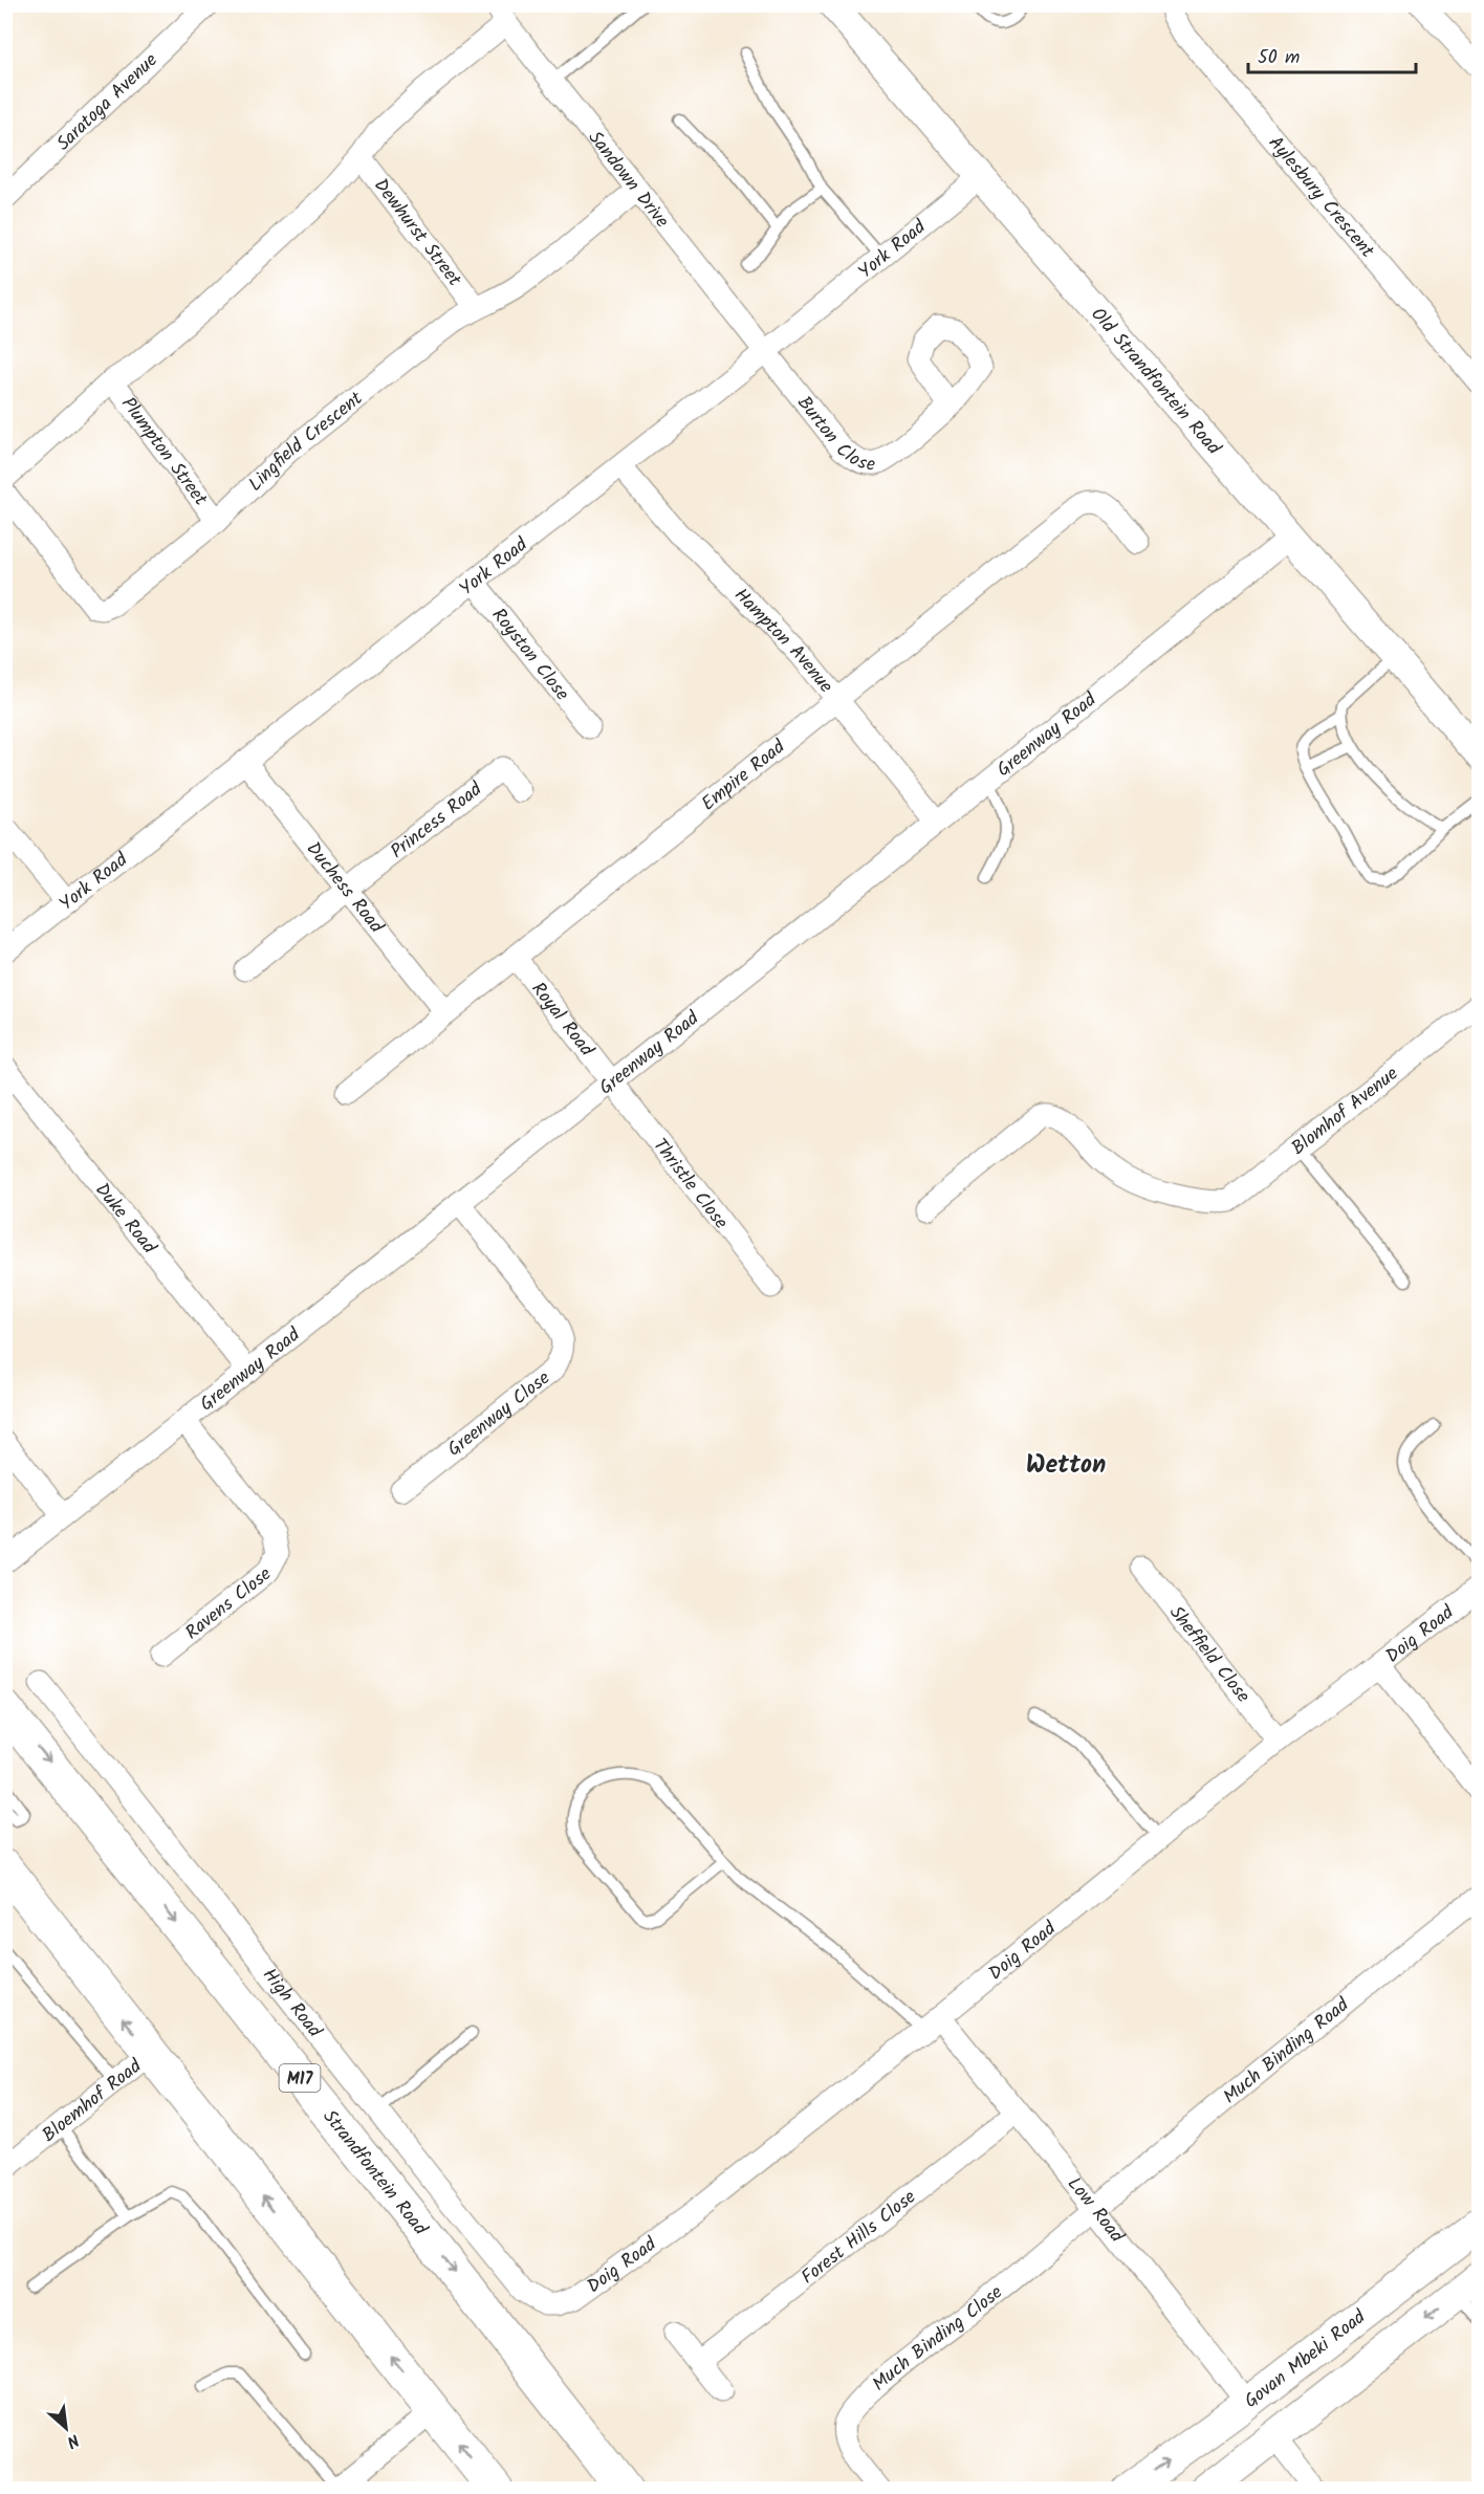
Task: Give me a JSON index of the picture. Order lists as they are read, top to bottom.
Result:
{
  "streets": {
    "main road": ["M17", "Strandfontein Road", "Govan Mbeki Road"],
    "street": [
      "Saratoga Avenue",
      "Sandown Drive",
      "Aylesbury Crescent",
      "Dewhurst Street",
      "York Road",
      "Old Strandfontein Road",
      "Burton Close",
      "Lingfield Crescent",
      "Plumpton Street",
      "Hampton Avenue",
      "Royston Close",
      "Greenway Road",
      "Empire Road",
      "Princess Road",
      "Duchess Road",
      "Royal Road",
      "Blomhof Avenue",
      "Thristle Close",
      "Duke Road",
      "Greenway Close",
      "Ravens Close",
      "Doig Road",
      "Sheffield Close",
      "High Road",
      "Much Binding Road",
      "Bloemhof Road",
      "Low Road",
      "Forest Hills Close",
      "Much Binding Close"
    ]
  },
  "crossings": [
    ["Sandown Drive", "York Road"],
    ["Sandown Drive", "Burton Close"],
    ["Sandown Drive", "Lingfield Crescent"],
    ["Dewhurst Street", "Lingfield Crescent"],
    ["York Road", "Old Strandfontein Road"],
    ["York Road", "Burton Close"],
    ["York Road", "Hampton Avenue"],
    ["York Road", "Royston Close"],
    ["York Road", "Duchess Road"],
    ["Old Strandfontein Road", "Greenway Road"],
    ["Lingfield Crescent", "Plumpton Street"],
    ["Hampton Avenue", "Greenway Road"],
    ["Hampton Avenue", "Empire Road"],
    ["Greenway Road", "Royal Road"],
    ["Greenway Road", "Thristle Close"],
    ["Greenway Road", "Duke Road"],
    ["Greenway Road", "Greenway Close"],
    ["Greenway Road", "Ravens Close"],
    ["Empire Road", "Duchess Road"],
    ["Empire Road", "Royal Road"],
    ["Princess Road", "Duchess Road"],
    ["Royal Road", "Thristle Close"],
    ["Doig Road", "Sheffield Close"],
    ["Doig Road", "High Road"],
    ["Doig Road", "Low Road"],
    ["Much Binding Road", "Low Road"],
    ["Much Binding Road", "Much Binding Close"],
    ["Low Road", "Forest Hills Close"],
    ["Low Road", "Much Binding Close"],
    ["Low Road", "Govan Mbeki Road"]
  ],
  "districts": ["Wetton"],
  "scale_bar": "50 m",
  "north": "bottom right"
}
